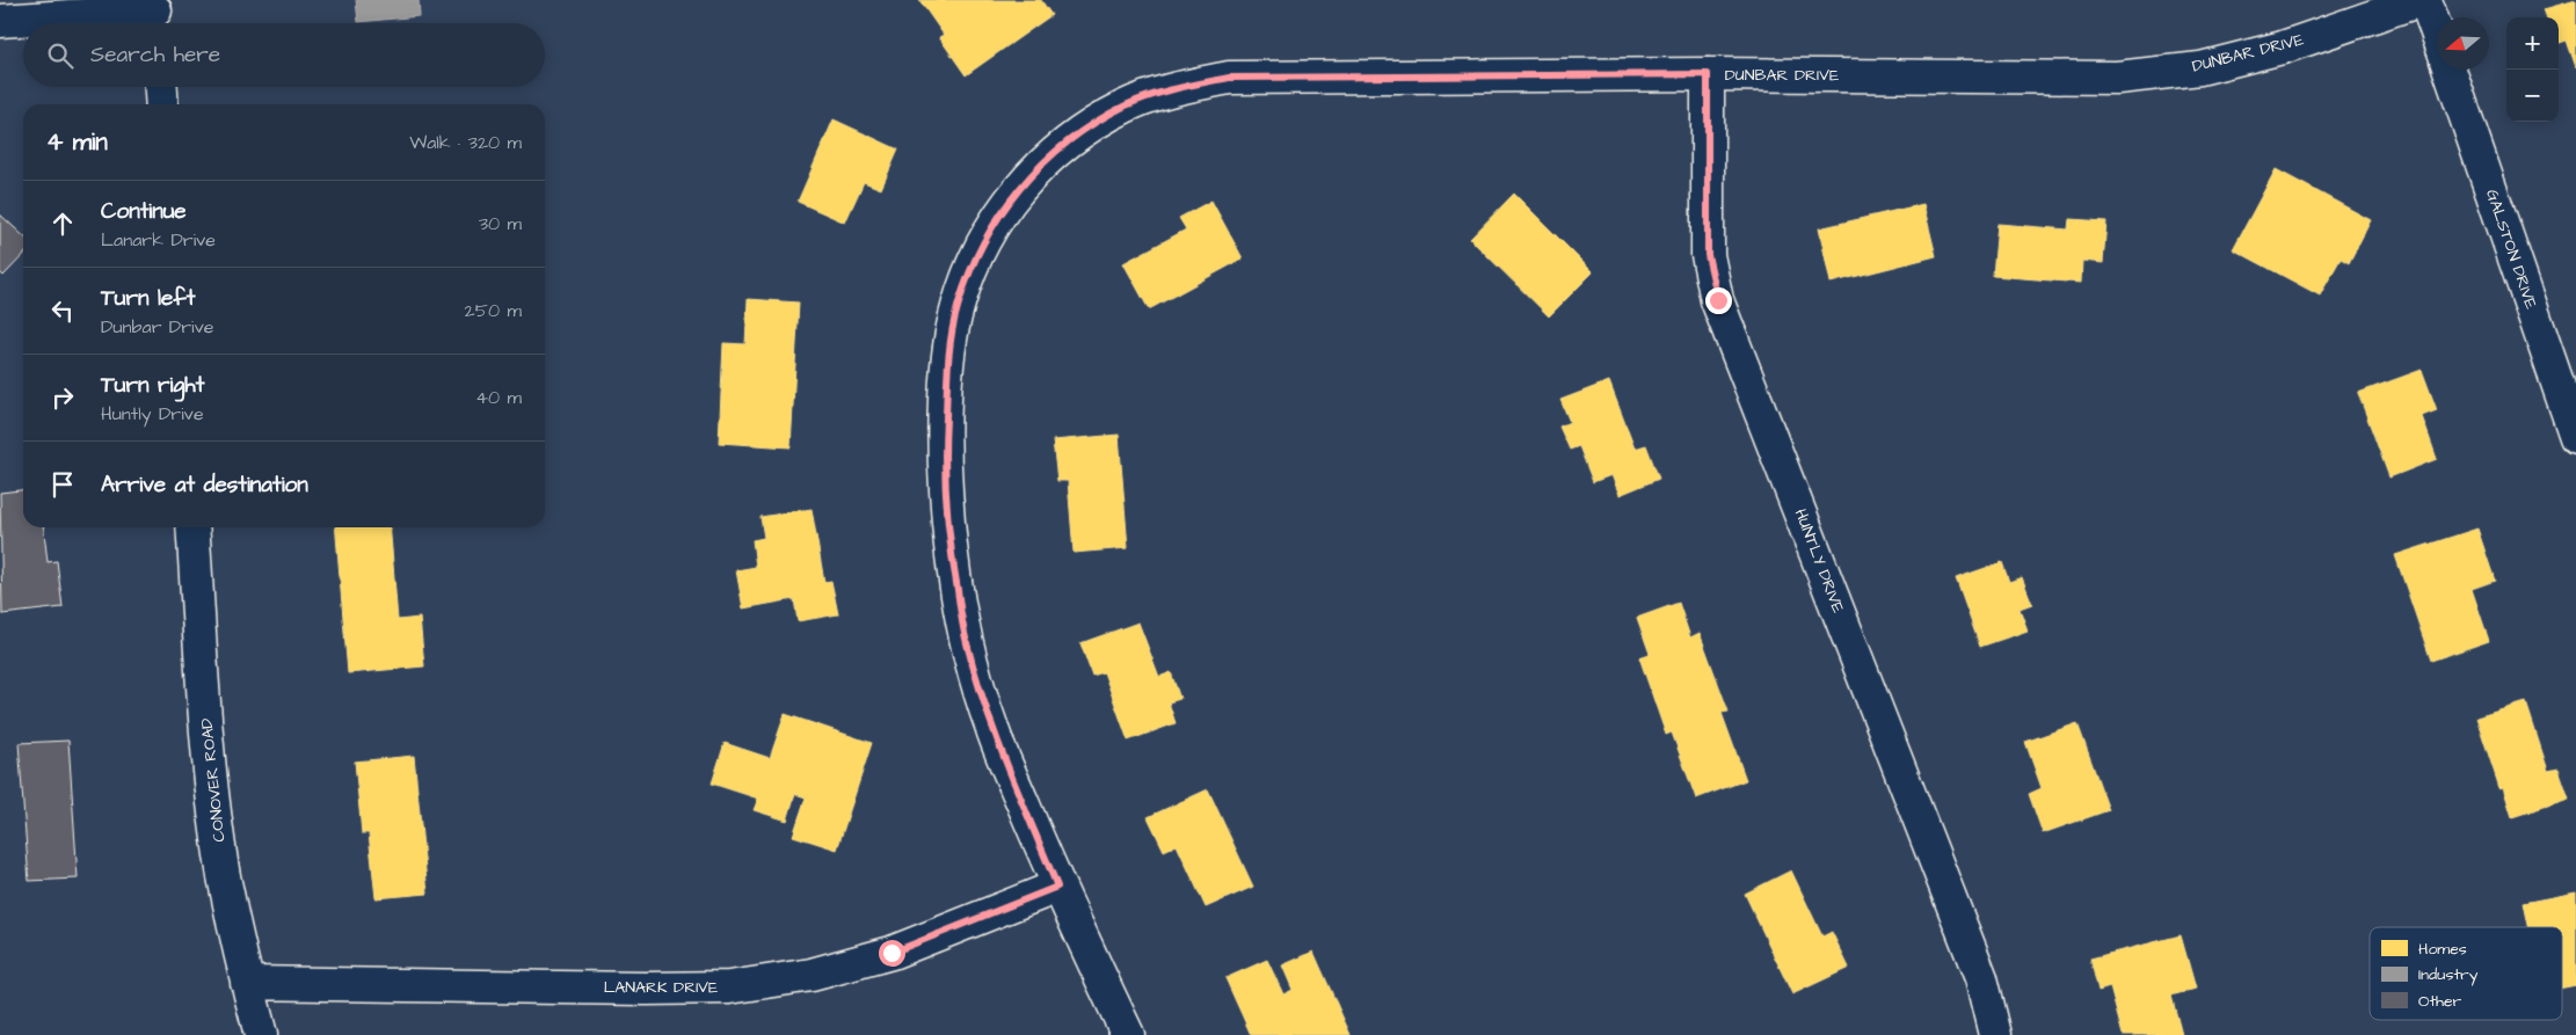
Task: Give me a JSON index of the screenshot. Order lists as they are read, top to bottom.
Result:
{
  "streets": {
    "street": [
      "DUNBAR DRIVE",
      "GALSTON DRIVE",
      "HUNTLY DRIVE",
      "CONOVER ROAD",
      "LANARK DRIVE"
    ]
  },
  "crossings": [
    ["DUNBAR DRIVE", "HUNTLY DRIVE"],
    ["DUNBAR DRIVE", "LANARK DRIVE"],
    ["CONOVER ROAD", "LANARK DRIVE"]
  ],
  "legend": ["Homes", "Industry", "Other"],
  "north": "left",
  "page": {
    "map_buttons": ["+", "−"],
    "search": "Search here",
    "heading": ["4 min", "Walk · 320 m"],
    "list": [
      ["Continue", "Lanark Drive", "30 m"],
      ["Turn left", "Dunbar Drive", "250 m"],
      ["Turn right", "Huntly Drive", "40 m"],
      "Arrive at destination"
    ]
  }
}
